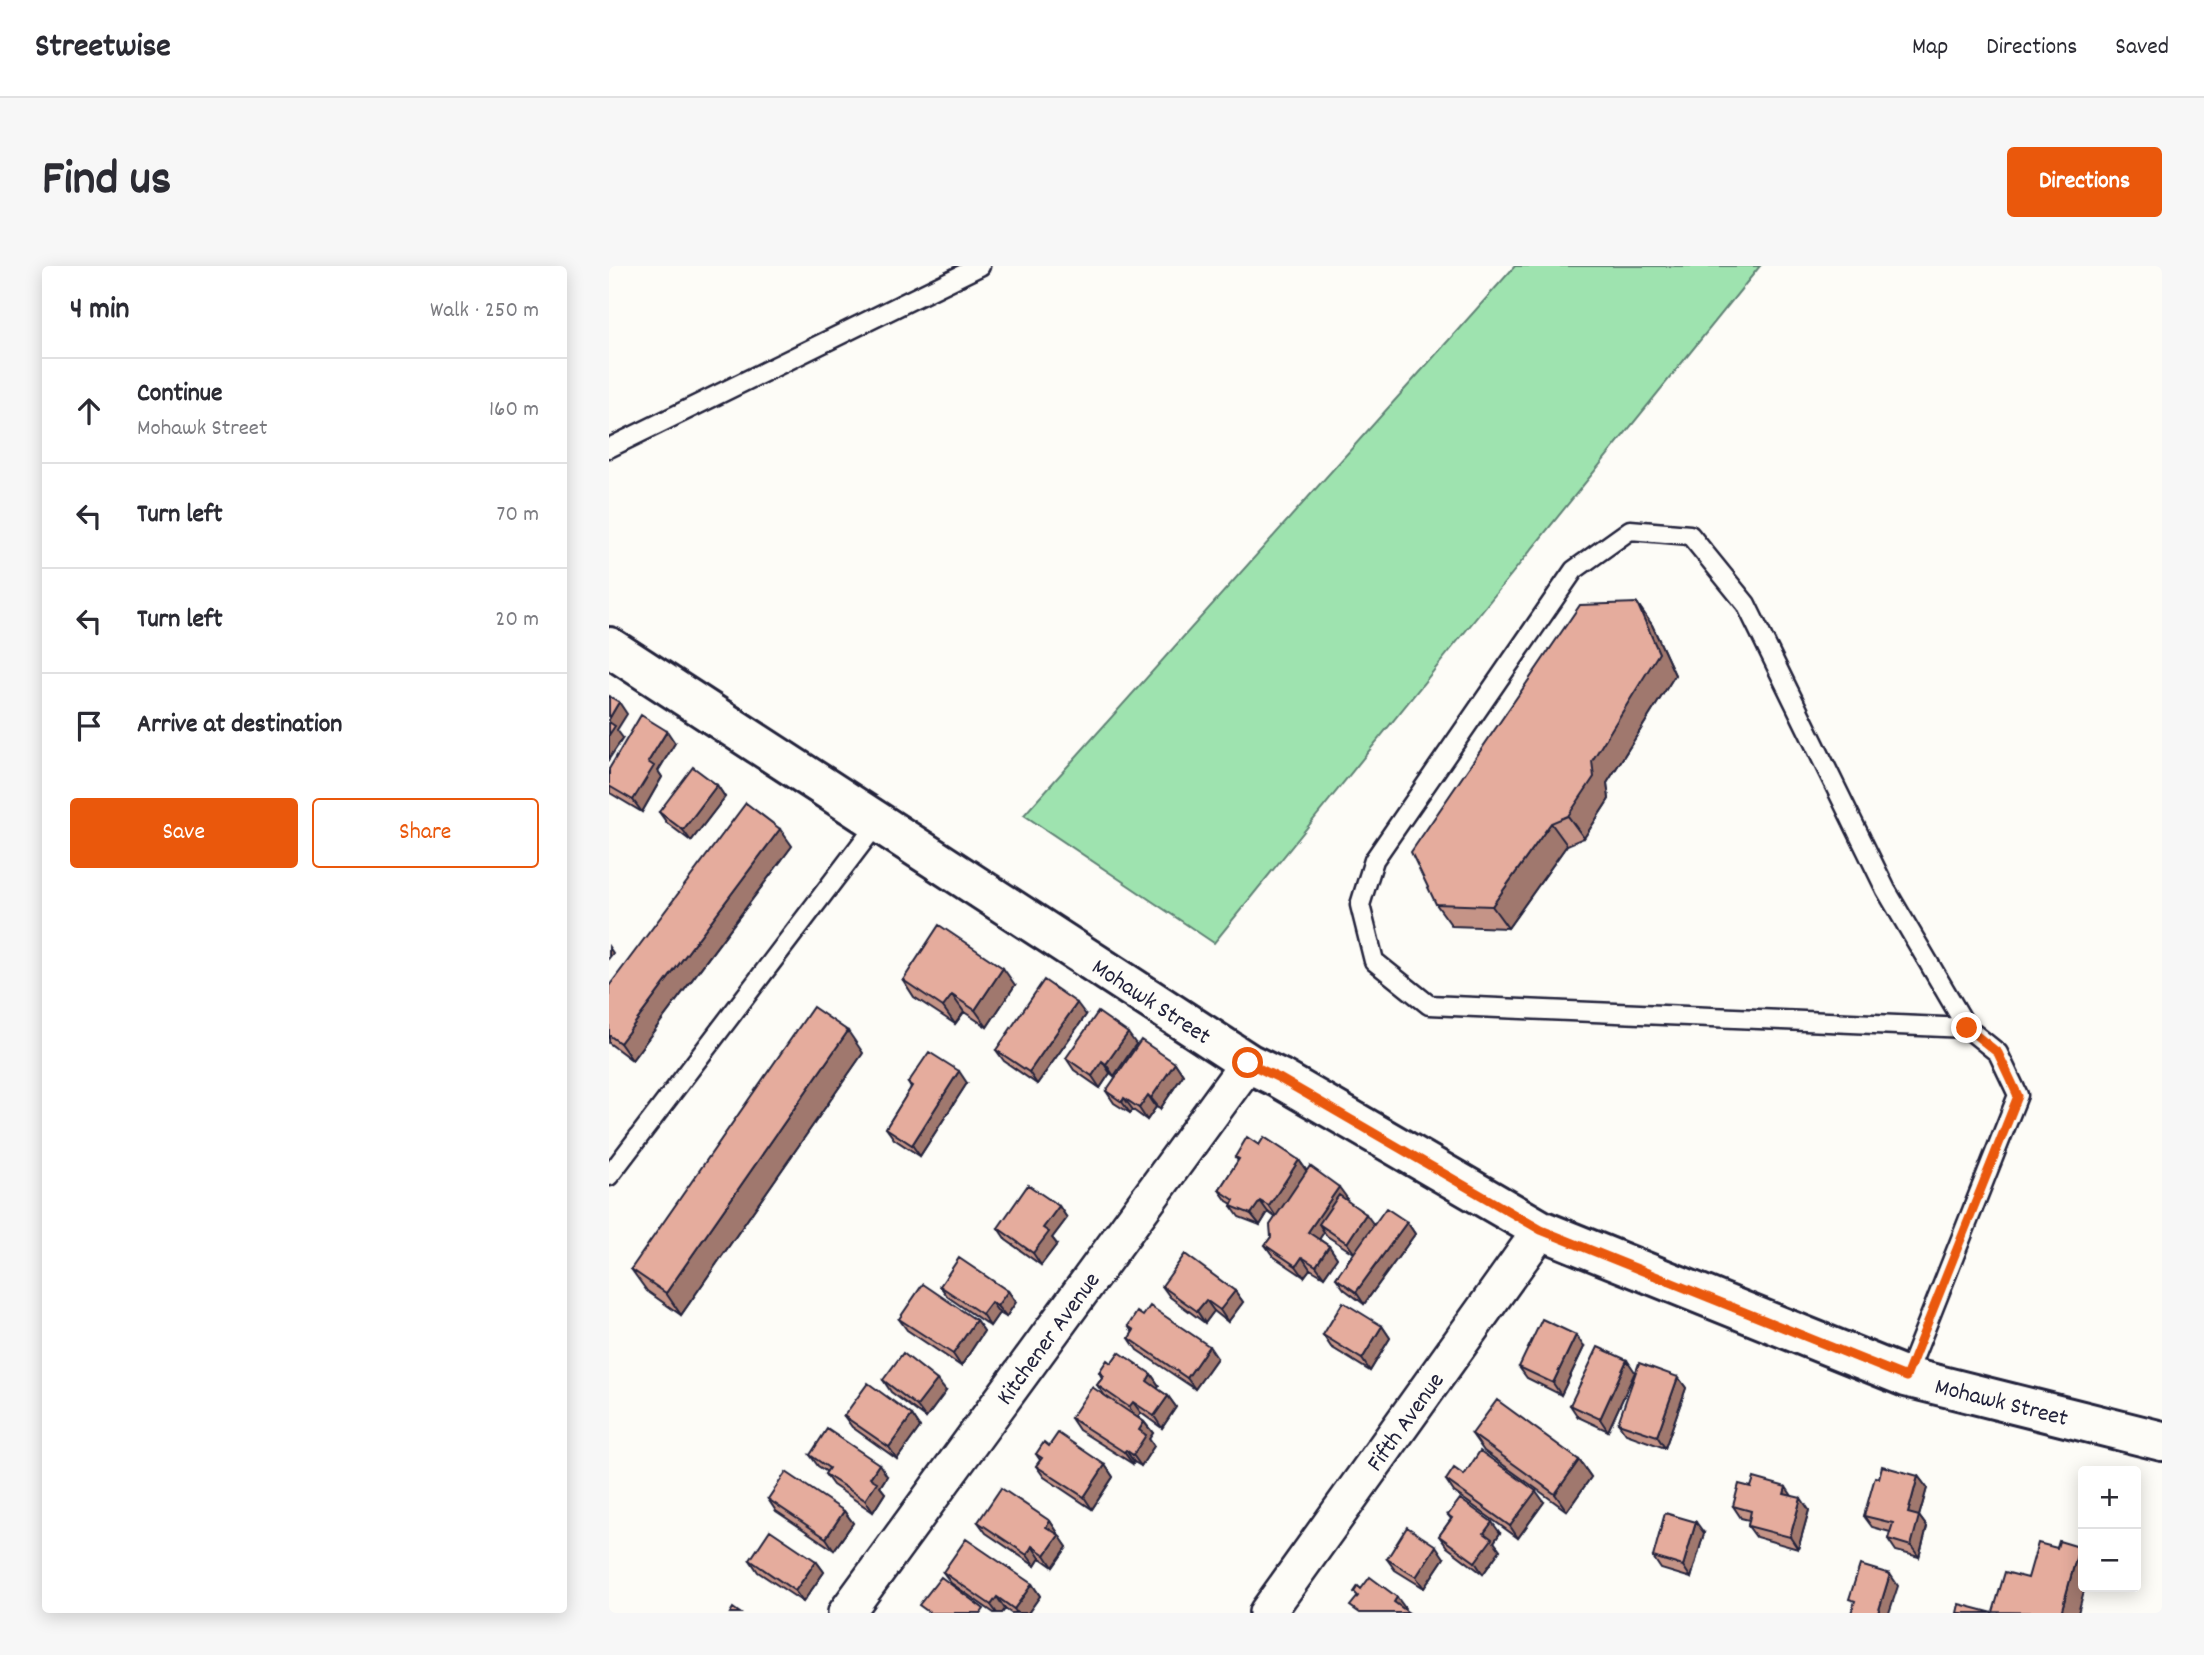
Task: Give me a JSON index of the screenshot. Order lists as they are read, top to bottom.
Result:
{
  "streets": {
    "street": ["Mohawk Street", "Kitchener Avenue", "Fifth Avenue"]
  },
  "crossings": [
    ["Mohawk Street", "Kitchener Avenue"],
    ["Mohawk Street", "Fifth Avenue"]
  ],
  "page": {
    "header": "Streetwise",
    "nav": ["Map", "Directions", "Saved"],
    "title": "Find us",
    "buttons": [
      "Directions",
      ["Save", "Share"]
    ],
    "heading": ["4 min", "Walk · 250 m"],
    "list": [
      ["Continue", "Mohawk Street", "160 m"],
      ["Turn left", "70 m"],
      ["Turn left", "20 m"],
      "Arrive at destination"
    ],
    "map_buttons": ["+", "−"]
  }
}
